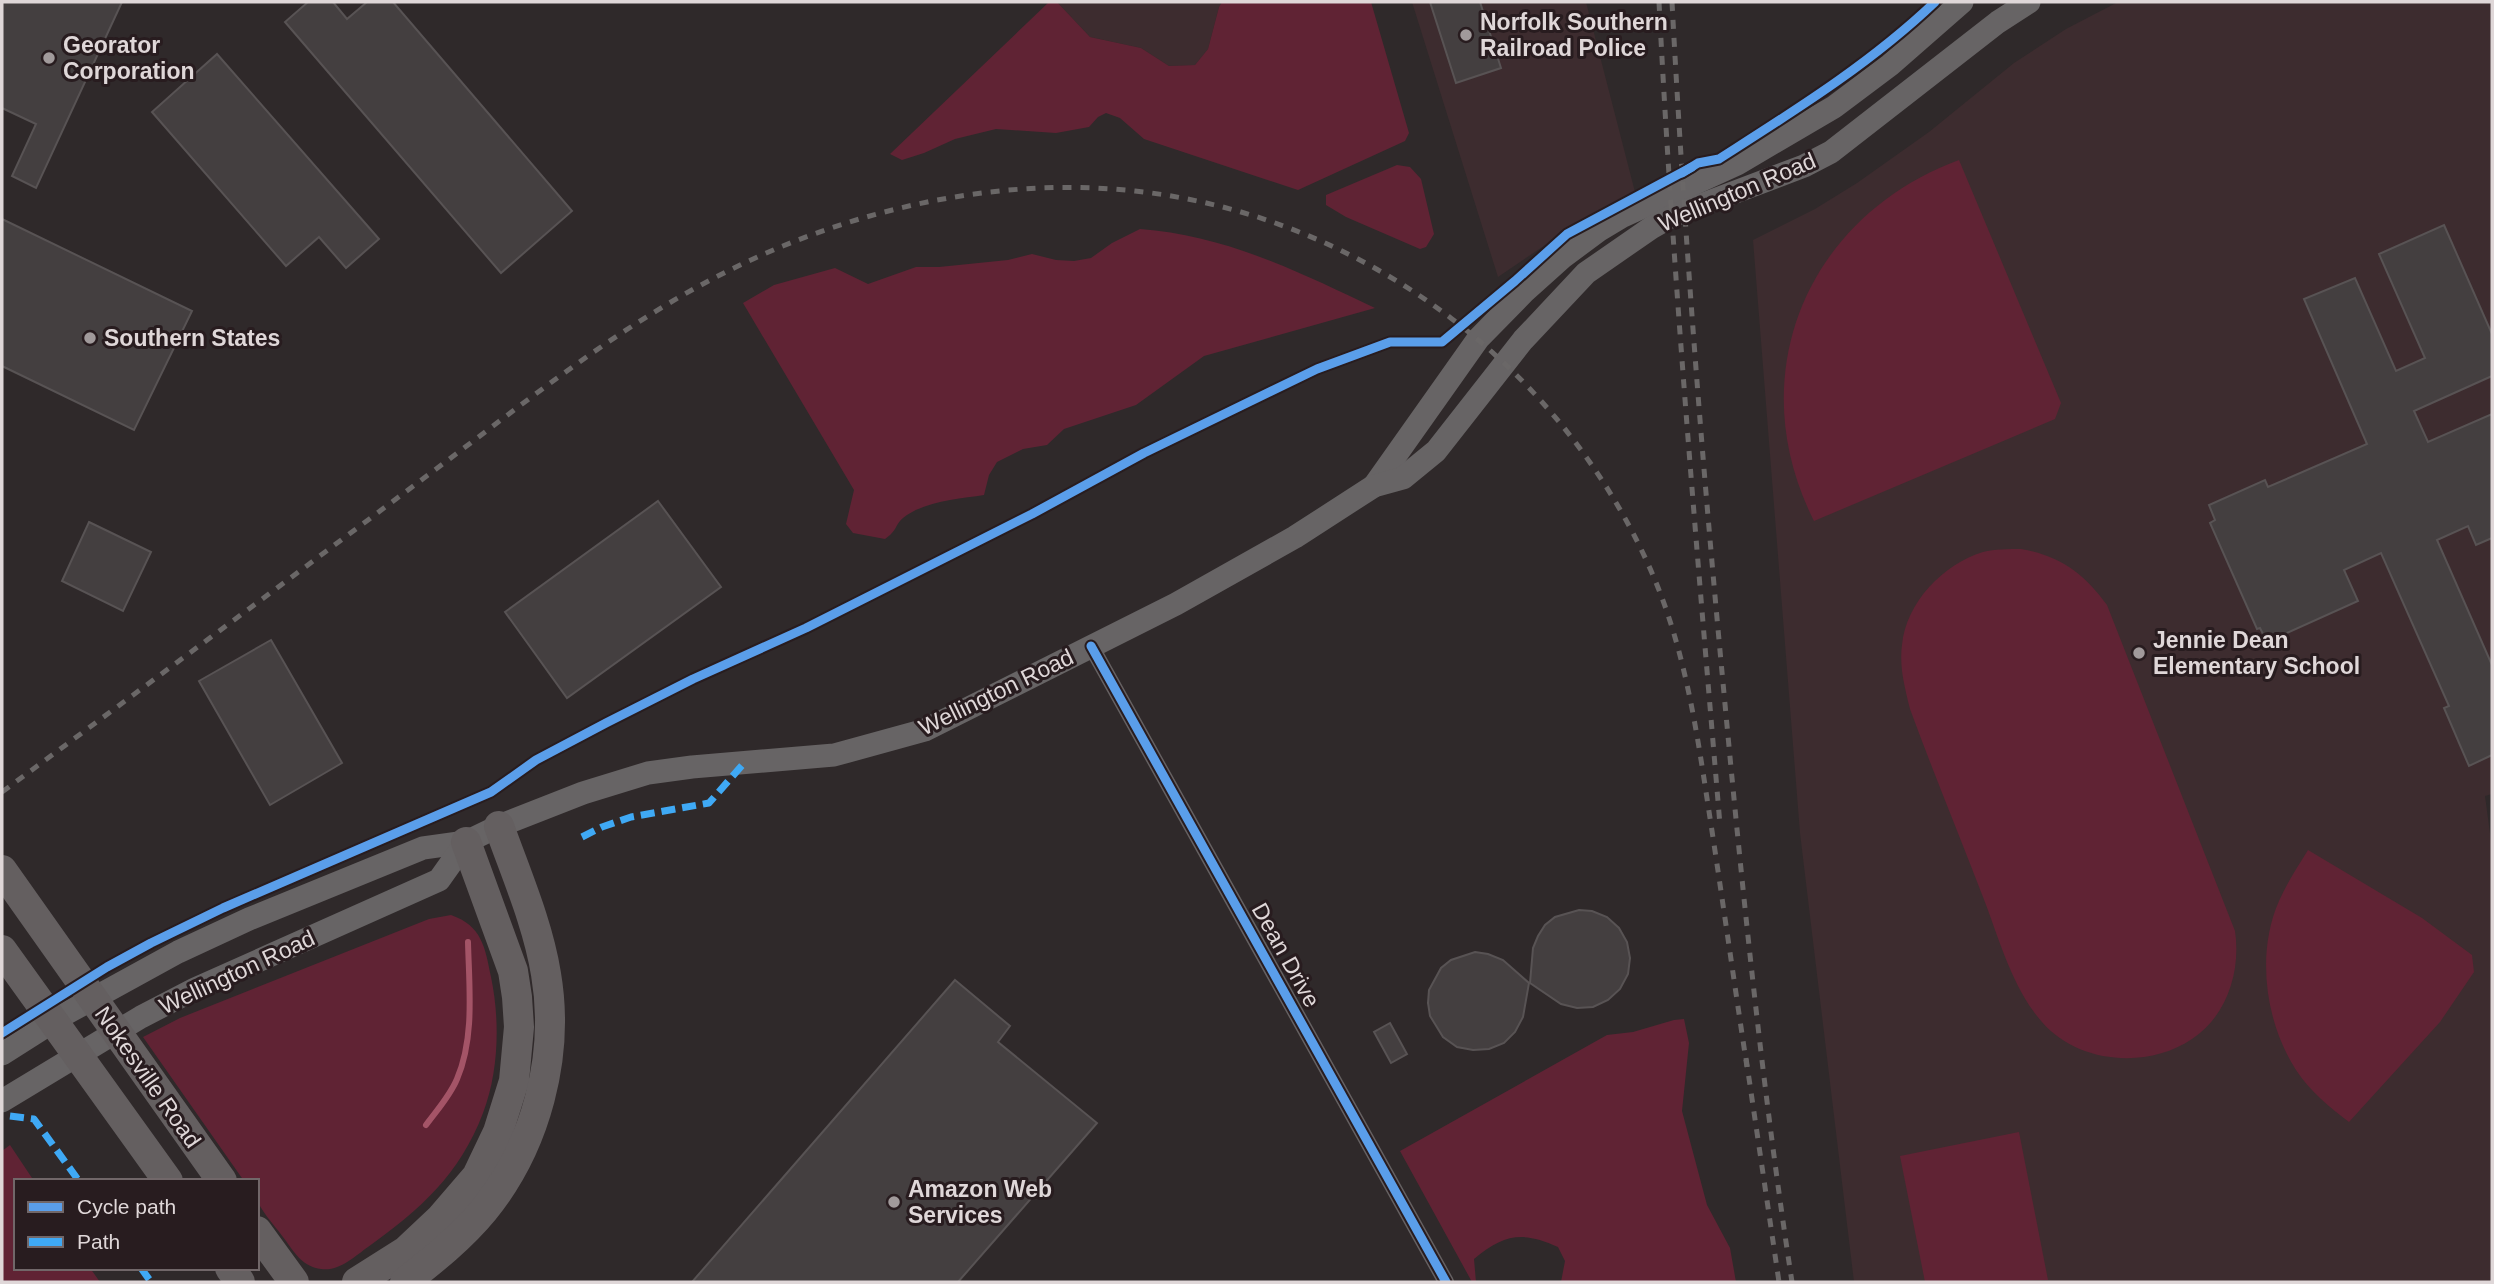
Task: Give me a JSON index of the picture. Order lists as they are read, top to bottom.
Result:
{
  "streets": {
    "highway": ["Nokesville Road"],
    "main road": ["Wellington Road"],
    "street": ["Dean Drive"]
  },
  "crossings": [
    ["Wellington Road", "Dean Drive"]
  ],
  "places": [
    "Norfolk Southern Railroad Police",
    "Georator Corporation",
    "Southern States",
    "Jennie Dean Elementary School",
    "Amazon Web Services"
  ],
  "legend": ["Cycle path", "Path"]
}
